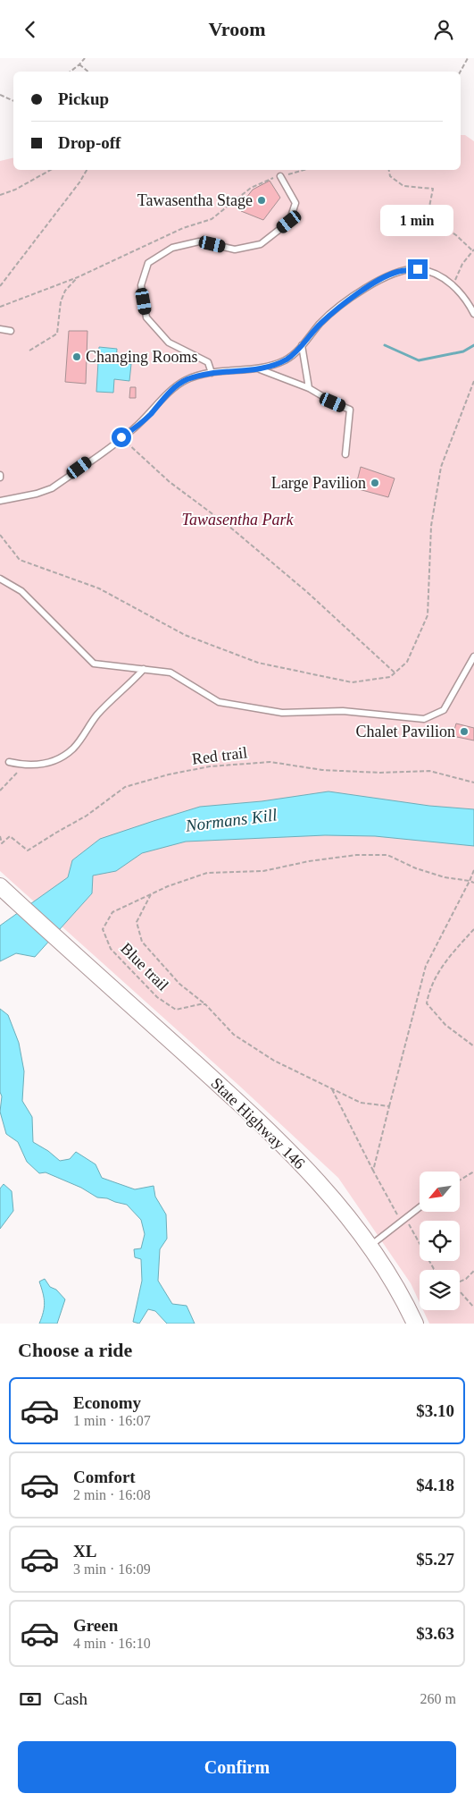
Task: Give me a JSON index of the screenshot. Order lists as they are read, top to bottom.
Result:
{
  "streets": {
    "main road": ["State Highway 146"],
    "path": ["Red trail", "Blue trail"]
  },
  "water": ["Normans Kill"],
  "parks": ["Tawasentha Park"],
  "places": [
    "Tawasentha Stage",
    "Changing Rooms",
    "Large Pavilion",
    "Chalet Pavilion"
  ],
  "north": "bottom left",
  "page": {
    "header": "Vroom",
    "banner": ["Pickup", "Drop-off"],
    "bubble": "1 min",
    "heading": "Choose a ride",
    "list": [
      {
        "name": "Economy",
        "note": "1 min · 16:07",
        "value": "$3.10"
      },
      {
        "name": "Comfort",
        "note": "2 min · 16:08",
        "value": "$4.18"
      },
      {
        "name": "XL",
        "note": "3 min · 16:09",
        "value": "$5.27"
      },
      {
        "name": "Green",
        "note": "4 min · 16:10",
        "value": "$3.63"
      }
    ],
    "pay": ["Cash", "260 m"],
    "buttons": "Confirm"
  }
}
